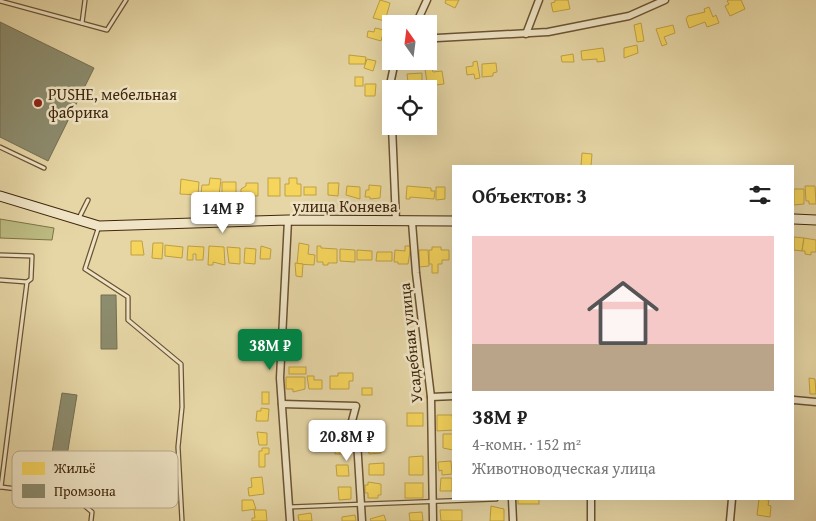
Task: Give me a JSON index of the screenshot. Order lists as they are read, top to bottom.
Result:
{
  "streets": {
    "street": ["улица Коняева", "Усадебная улица"]
  },
  "crossings": [
    ["улица Коняева", "Усадебная улица"]
  ],
  "places": ["PUSHE, мебельная фабрика"],
  "legend": ["Жильё", "Промзона"],
  "north": "top",
  "page": {
    "heading": "Объектов: 3",
    "price": ["14M ₽", "38M ₽", "20.8M ₽"],
    "list": [
      {
        "name": "38M ₽",
        "note": "4-комн. · 152 m² · Животноводческая улица"
      }
    ]
  }
}
